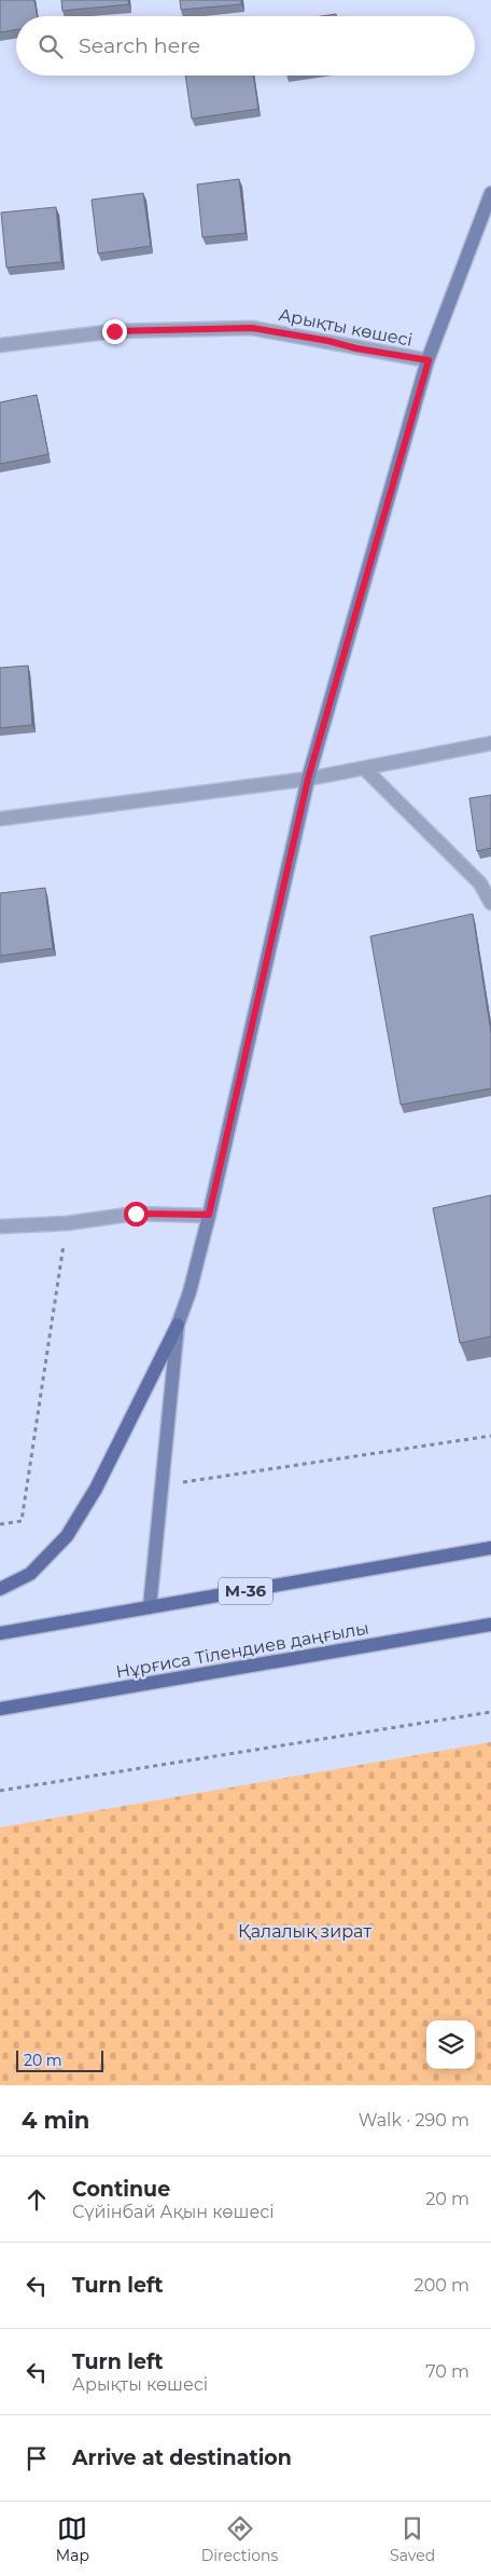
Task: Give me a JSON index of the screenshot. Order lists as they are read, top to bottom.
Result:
{
  "streets": {
    "main road": ["M-36", "Нұрғиса Тілендиев даңғылы"],
    "street": ["Арықты көшесі"]
  },
  "parks": ["Қалалық зират"],
  "scale_bar": "20 m",
  "page": {
    "search": "Search here",
    "scale": "20 m",
    "heading": ["4 min", "Walk · 290 m"],
    "list": [
      ["Continue", "Сүйінбай Ақын көшесі", "20 m"],
      ["Turn left", "200 m"],
      ["Turn left", "Арықты көшесі", "70 m"],
      "Arrive at destination"
    ],
    "nav": ["Map", "Directions", "Saved"]
  }
}
